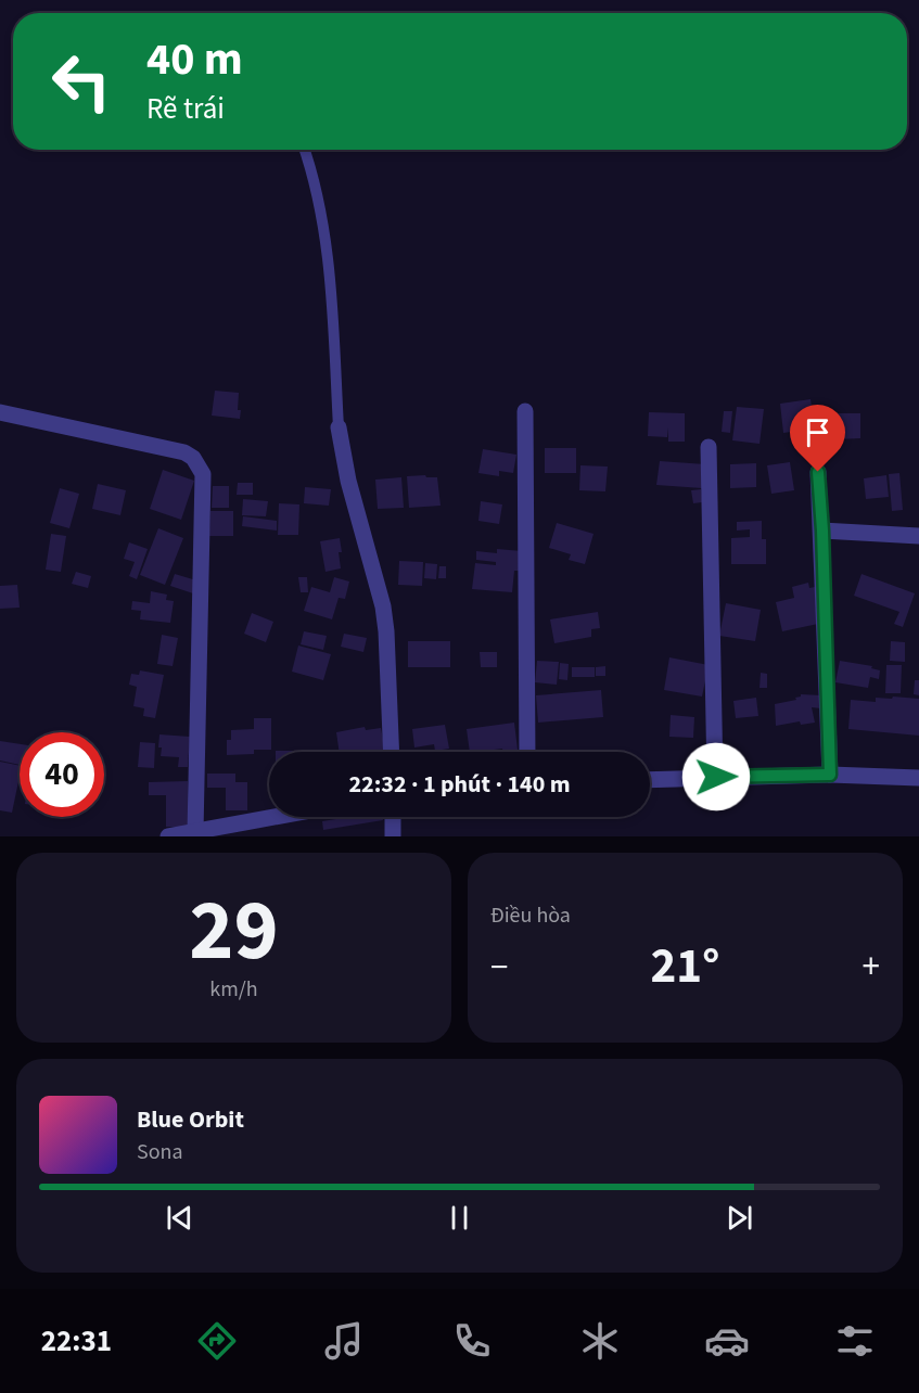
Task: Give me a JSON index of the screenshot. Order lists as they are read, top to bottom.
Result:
{
  "page": {
    "turn": ["40 m", "Rẽ trái"],
    "limit": "40",
    "trip": "22:32 · 1 phút · 140 m",
    "tile": [
      ["29", "km/h"],
      "Điều hòa"
    ],
    "heat": ["−", "21°", "+"],
    "song": ["Blue Orbit", "Sona"],
    "tabs": "22:31"
  }
}
